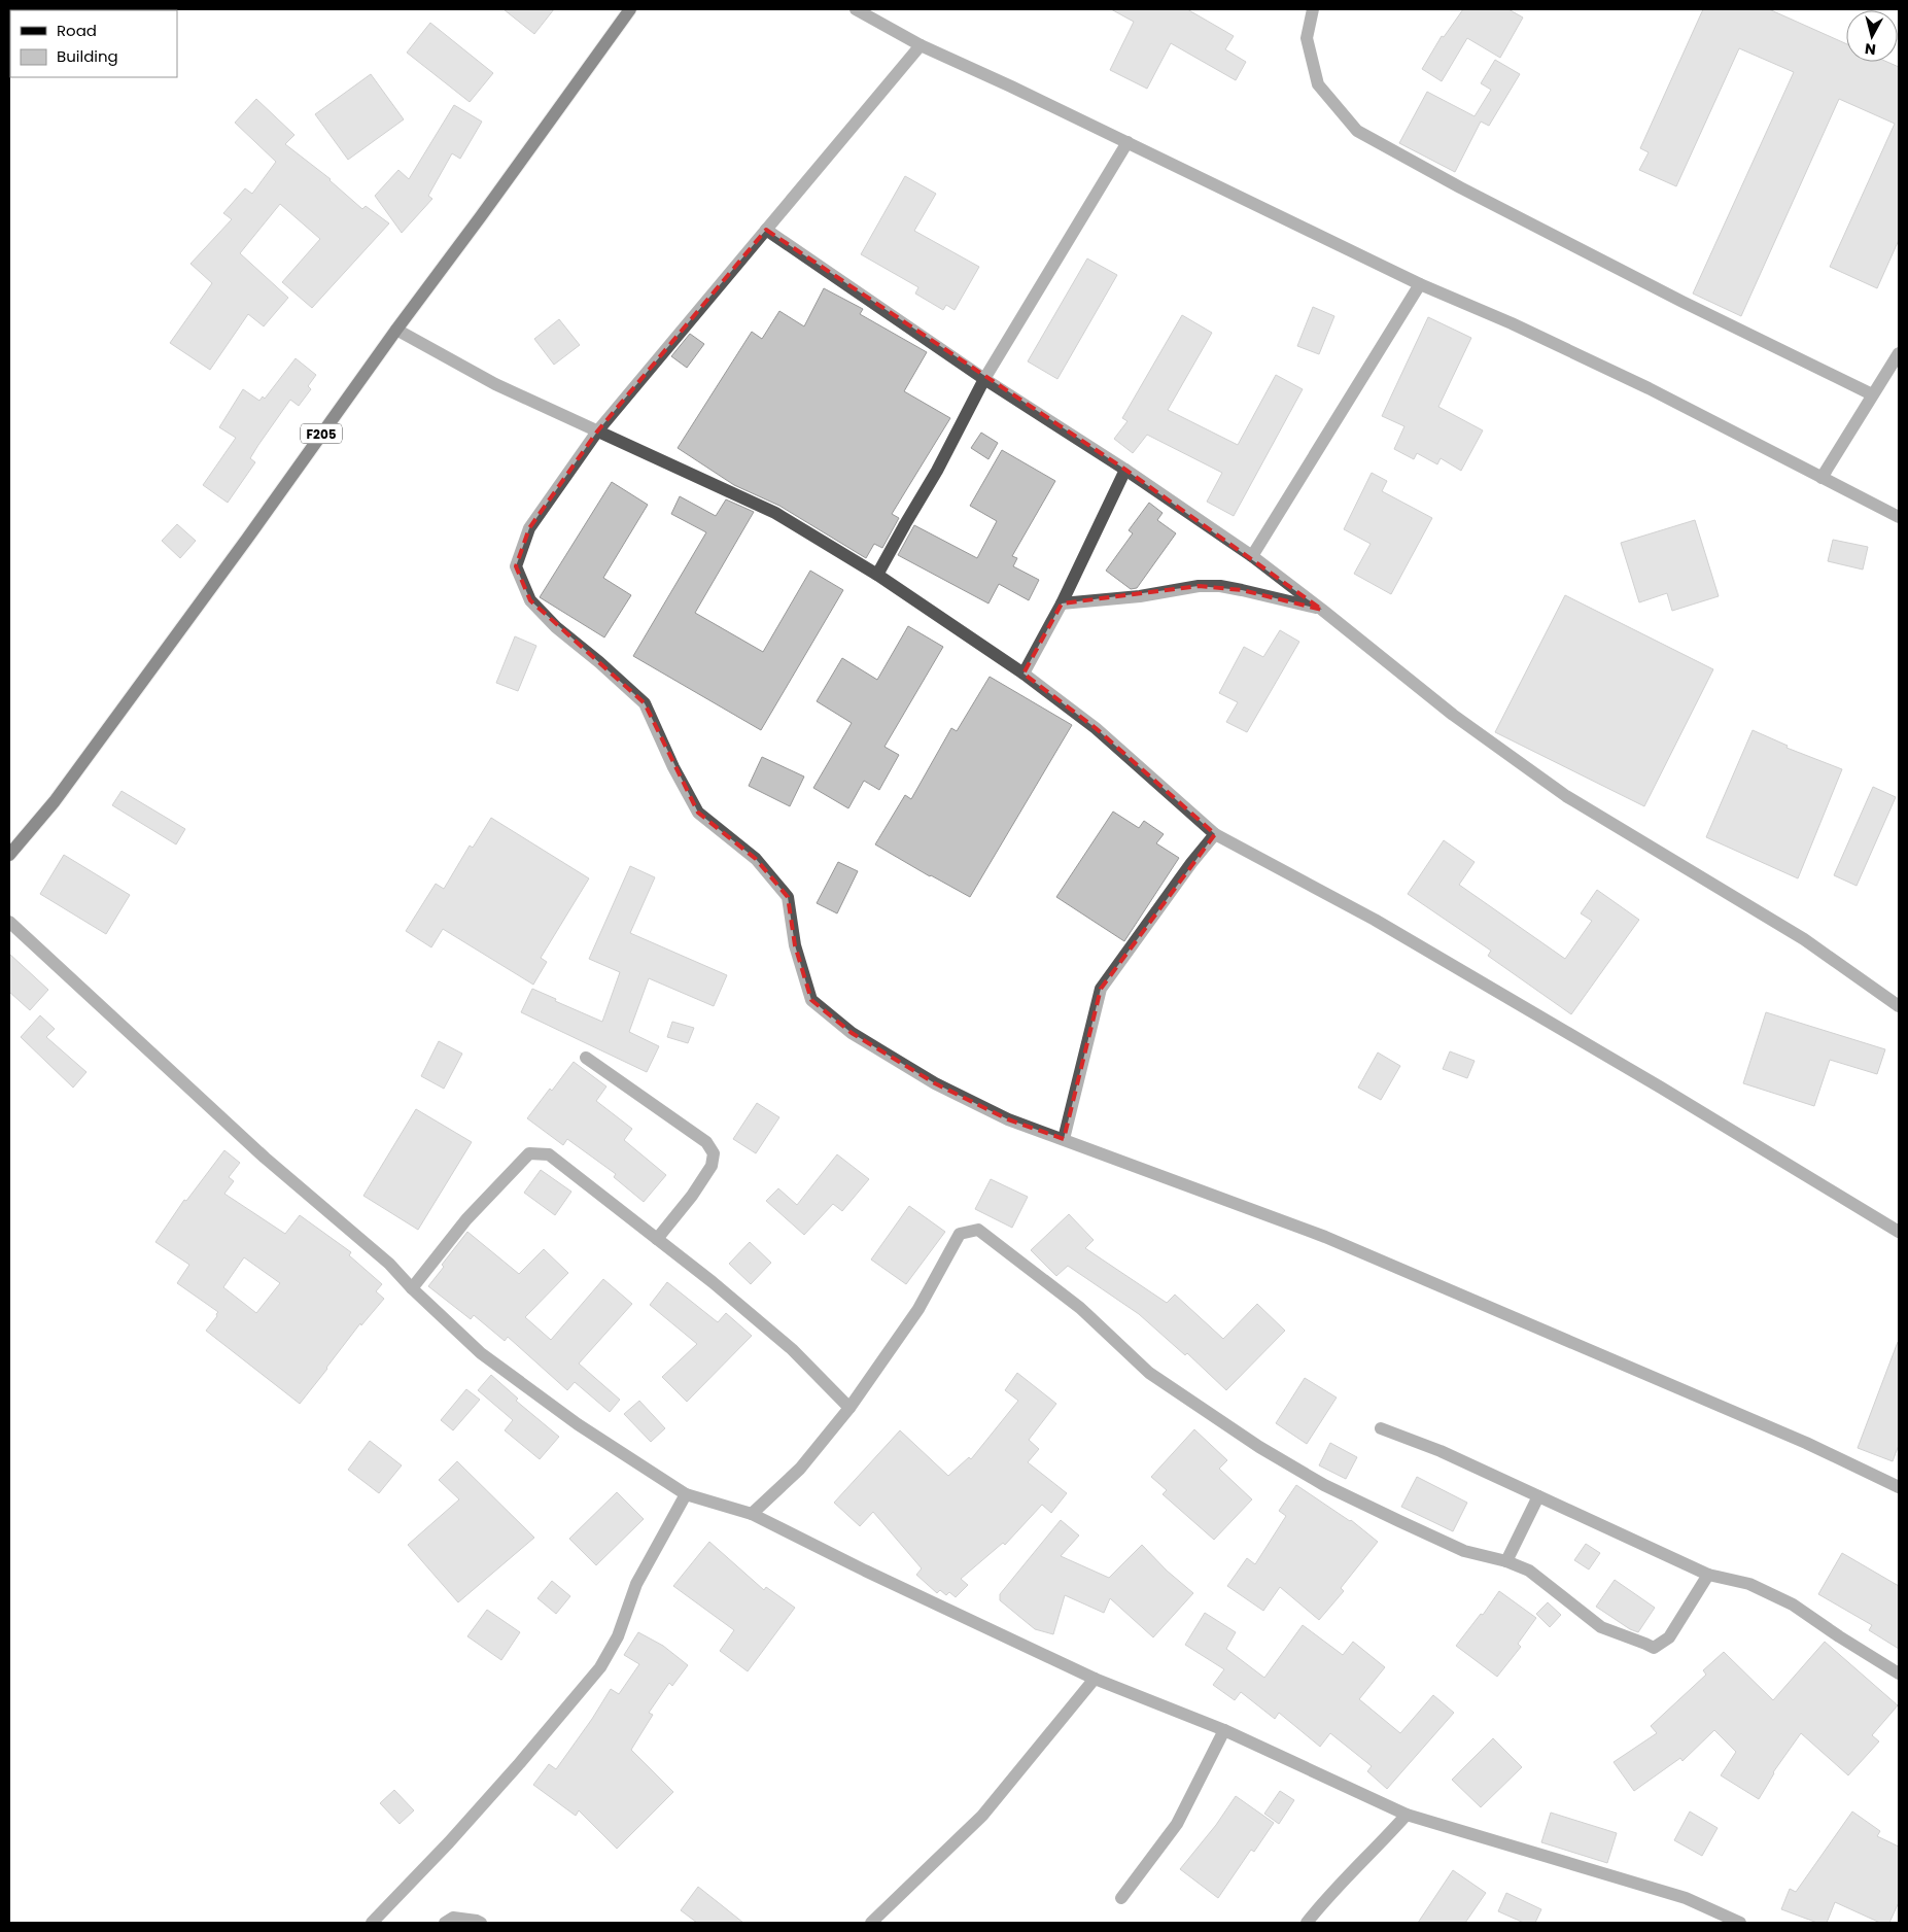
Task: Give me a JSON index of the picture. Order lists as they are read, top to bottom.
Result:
{
  "streets": {
    "main road": ["F205"]
  },
  "legend": ["Road", "Building"],
  "north": "bottom"
}
